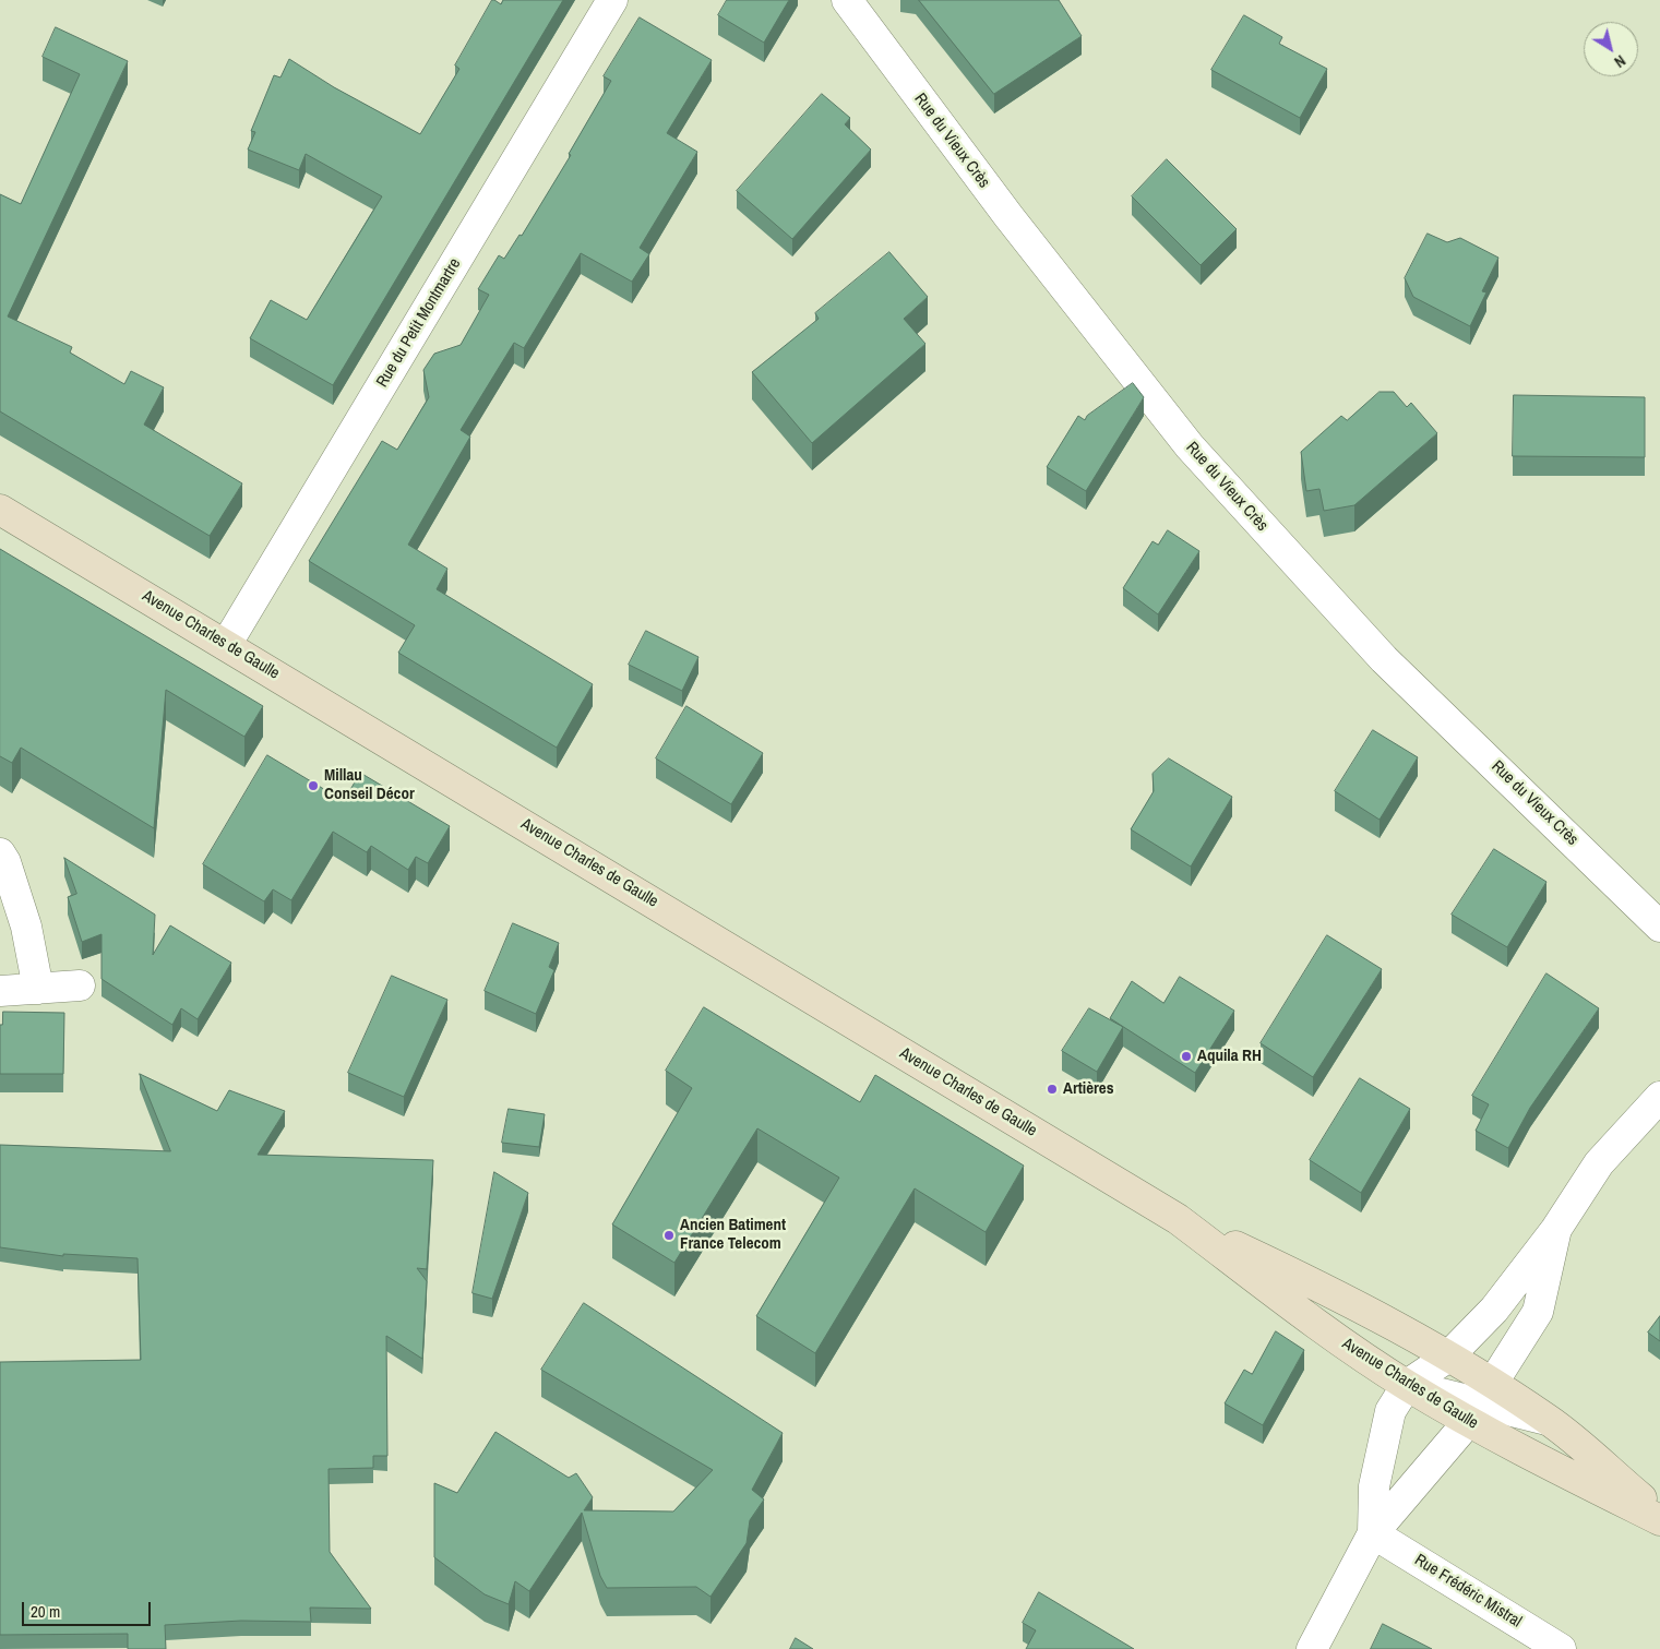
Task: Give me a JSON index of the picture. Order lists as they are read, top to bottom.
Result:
{
  "streets": {
    "main road": ["Avenue Charles de Gaulle"],
    "street": ["Rue du Vieux Crès", "Rue du Petit Montmartre", "Rue Frédéric Mistral"]
  },
  "crossings": [
    ["Rue du Petit Montmartre", "Avenue Charles de Gaulle"]
  ],
  "places": [
    "Millau Conseil Décor",
    "Aquila RH",
    "Artières",
    "Ancien Batiment France Telecom"
  ],
  "scale_bar": "20 m",
  "north": "bottom right"
}
